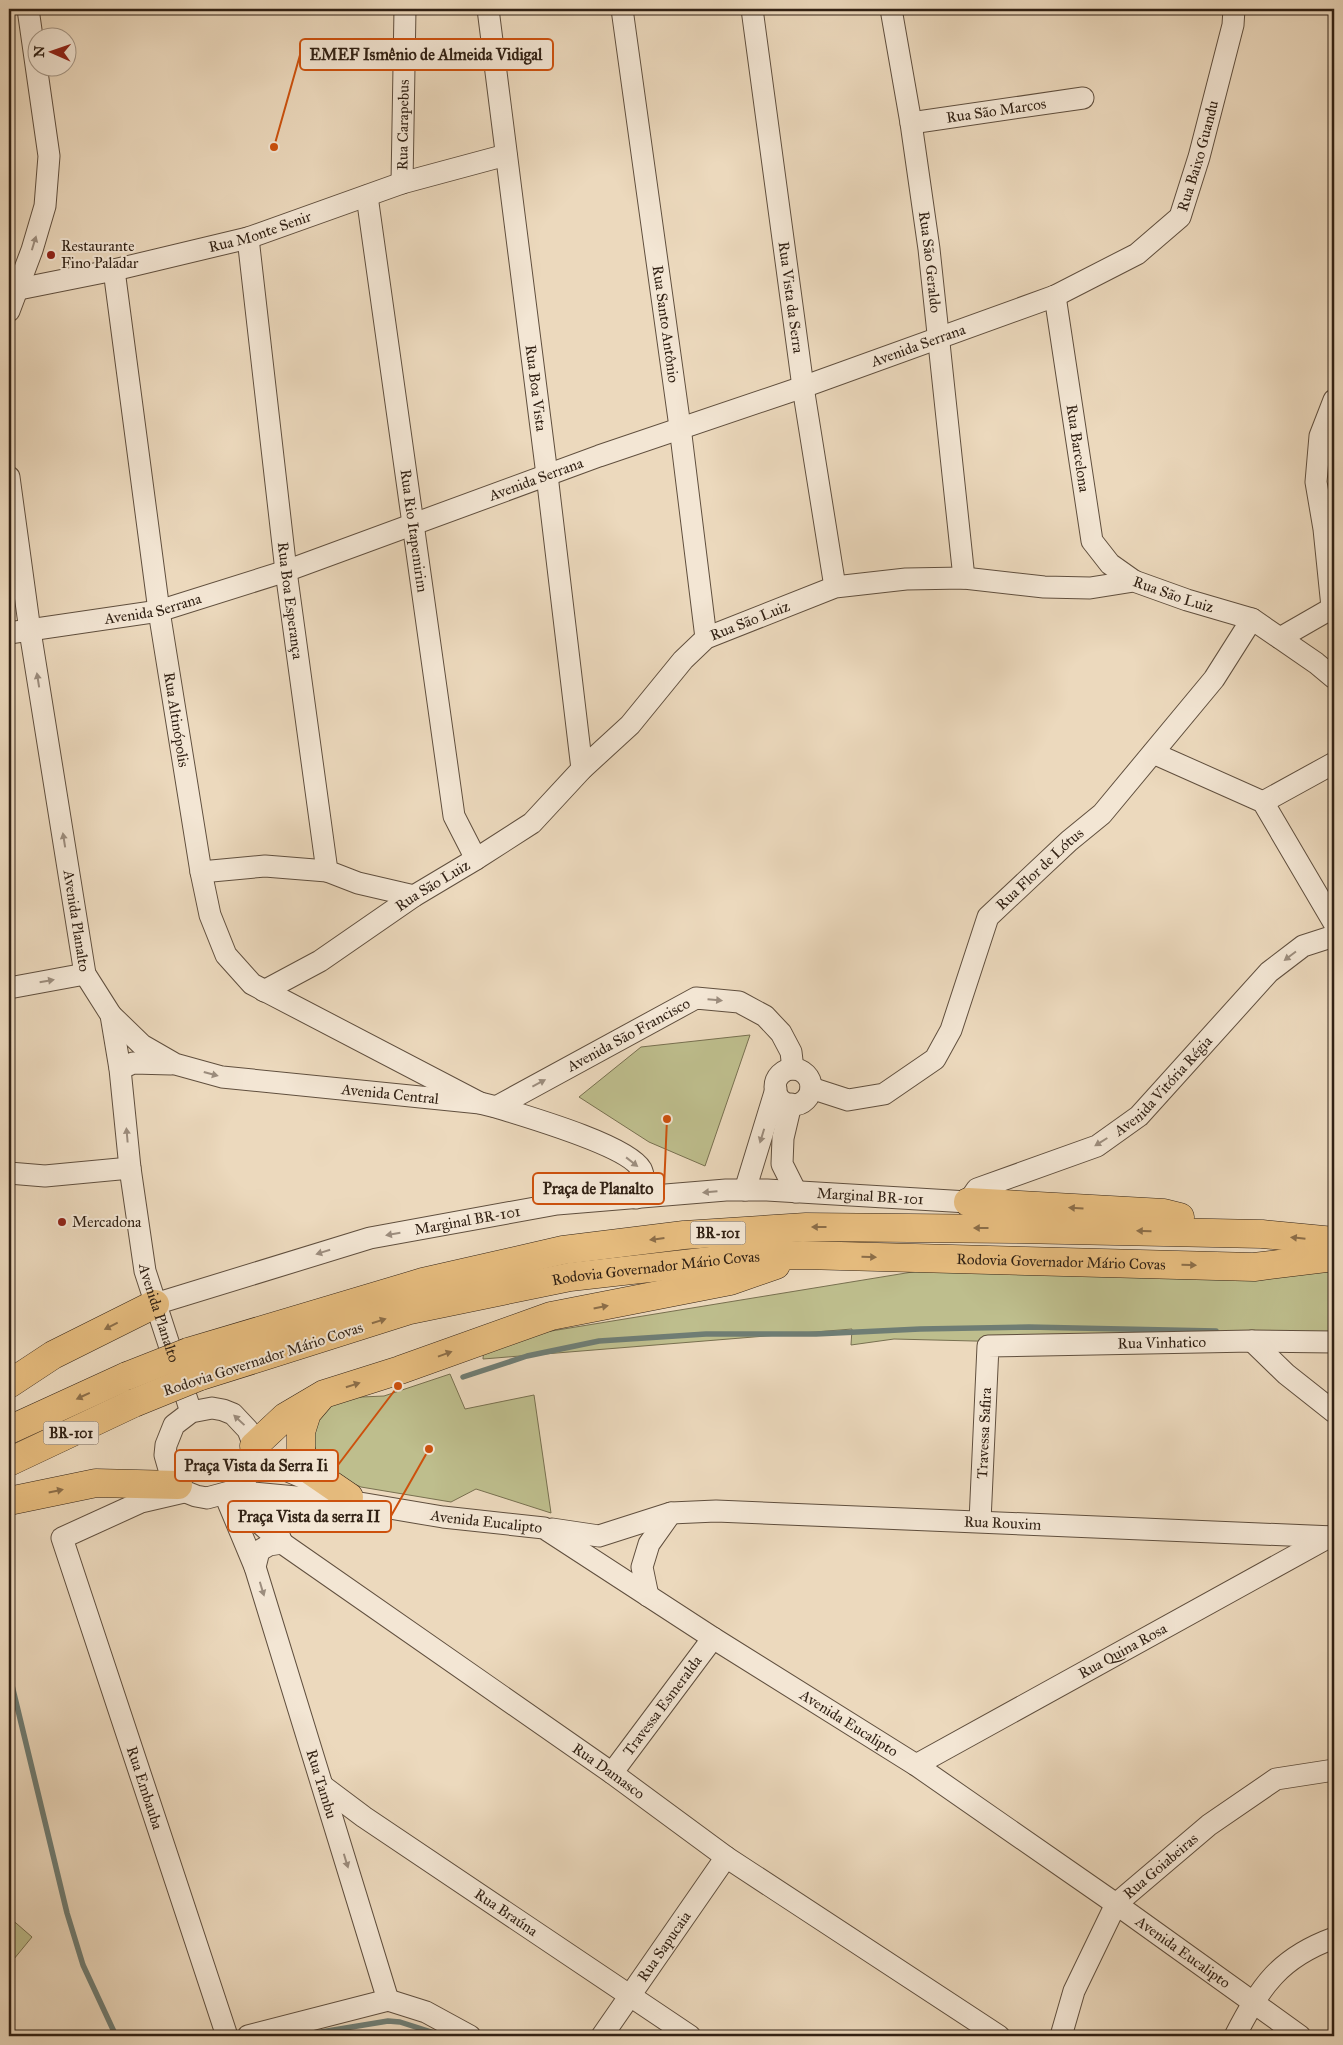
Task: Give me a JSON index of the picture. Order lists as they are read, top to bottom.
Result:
{
  "streets": {
    "main road": ["BR-101", "Rodovia Governador Mário Covas"],
    "street": [
      "Rua São Marcos",
      "Rua Carapebus",
      "Rua Baixo Guandu",
      "Rua Monte Senir",
      "Rua São Geraldo",
      "Rua Vista da Serra",
      "Rua Santo Antônio",
      "Avenida Serrana",
      "Rua Boa Vista",
      "Rua Barcelona",
      "Rua Rio Itapemirim",
      "Rua São Luiz",
      "Rua Boa Esperança",
      "Rua Altinópolis",
      "Rua Flor de Lótus",
      "Avenida Planalto",
      "Avenida São Francisco",
      "Avenida Vitória Régia",
      "Avenida Central",
      "Marginal BR-101",
      "Rua Vinhatico",
      "Travessa Safira",
      "Rua Rouxim",
      "Avenida Eucalipto",
      "Rua Quina Rosa",
      "Travessa Esmeralda",
      "Rua Damasco",
      "Rua Tambu",
      "Rua Embauba",
      "Rua Goiabeiras",
      "Rua Braúna",
      "Rua Sapucaia"
    ]
  },
  "crossings": [
    ["Rua São Marcos", "Rua São Geraldo"],
    ["Rua Carapebus", "Rua Monte Senir"],
    ["Rua Baixo Guandu", "Avenida Serrana"],
    ["Rua Baixo Guandu", "Rua Barcelona"],
    ["Rua Monte Senir", "Rua Boa Vista"],
    ["Rua Monte Senir", "Rua Rio Itapemirim"],
    ["Rua Monte Senir", "Rua Boa Esperança"],
    ["Rua Monte Senir", "Rua Altinópolis"],
    ["Rua São Geraldo", "Avenida Serrana"],
    ["Rua São Geraldo", "Rua São Luiz"],
    ["Rua Vista da Serra", "Avenida Serrana"],
    ["Rua Vista da Serra", "Rua São Luiz"],
    ["Rua Santo Antônio", "Avenida Serrana"],
    ["Rua Santo Antônio", "Rua São Luiz"],
    ["Avenida Serrana", "Rua Boa Vista"],
    ["Avenida Serrana", "Rua Barcelona"],
    ["Avenida Serrana", "Rua Rio Itapemirim"],
    ["Avenida Serrana", "Rua Boa Esperança"],
    ["Avenida Serrana", "Rua Altinópolis"],
    ["Avenida Serrana", "Avenida Planalto"],
    ["Rua Boa Vista", "Rua São Luiz"],
    ["Rua Barcelona", "Rua São Luiz"],
    ["Rua Rio Itapemirim", "Rua São Luiz"],
    ["Rua São Luiz", "Rua Altinópolis"],
    ["Rua São Luiz", "Rua Flor de Lótus"],
    ["Rua Altinópolis", "Avenida São Francisco"],
    ["Rua Altinópolis", "Avenida Central"],
    ["Rua Flor de Lótus", "Avenida São Francisco"],
    ["Avenida Planalto", "Avenida Central"],
    ["Avenida Planalto", "Marginal BR-101"],
    ["Avenida Planalto", "Avenida Eucalipto"],
    ["Avenida Planalto", "Rua Damasco"],
    ["Avenida Planalto", "Rua Tambu"],
    ["Avenida Planalto", "Rua Embauba"],
    ["Avenida São Francisco", "Avenida Central"],
    ["Avenida Vitória Régia", "Marginal BR-101"],
    ["Avenida Central", "Marginal BR-101"],
    ["Rua Vinhatico", "Travessa Safira"],
    ["Travessa Safira", "Rua Rouxim"],
    ["Rua Rouxim", "Avenida Eucalipto"],
    ["Rua Rouxim", "Rua Quina Rosa"],
    ["Avenida Eucalipto", "Rua Quina Rosa"],
    ["Avenida Eucalipto", "Travessa Esmeralda"],
    ["Avenida Eucalipto", "Rua Damasco"],
    ["Avenida Eucalipto", "Rua Tambu"],
    ["Avenida Eucalipto", "Rua Embauba"],
    ["Avenida Eucalipto", "Rua Goiabeiras"],
    ["Travessa Esmeralda", "Rua Damasco"],
    ["Rua Damasco", "Rua Tambu"],
    ["Rua Damasco", "Rua Embauba"],
    ["Rua Damasco", "Rua Sapucaia"],
    ["Rua Tambu", "Rua Embauba"],
    ["Rua Tambu", "Rua Braúna"],
    ["Rua Braúna", "Rua Sapucaia"]
  ],
  "one_way": [
    "Avenida Planalto",
    "Avenida São Francisco",
    "Avenida Vitória Régia",
    "Avenida Central",
    "Marginal BR-101",
    "Rua Tambu"
  ],
  "places": [
    "EMEF Ismênio de Almeida Vidigal",
    "Restaurante Fino Paladar",
    "Praça de Planalto",
    "Mercadona",
    "Praça Vista da Serra Ii",
    "Praça Vista da serra II"
  ],
  "north": "left"
}
